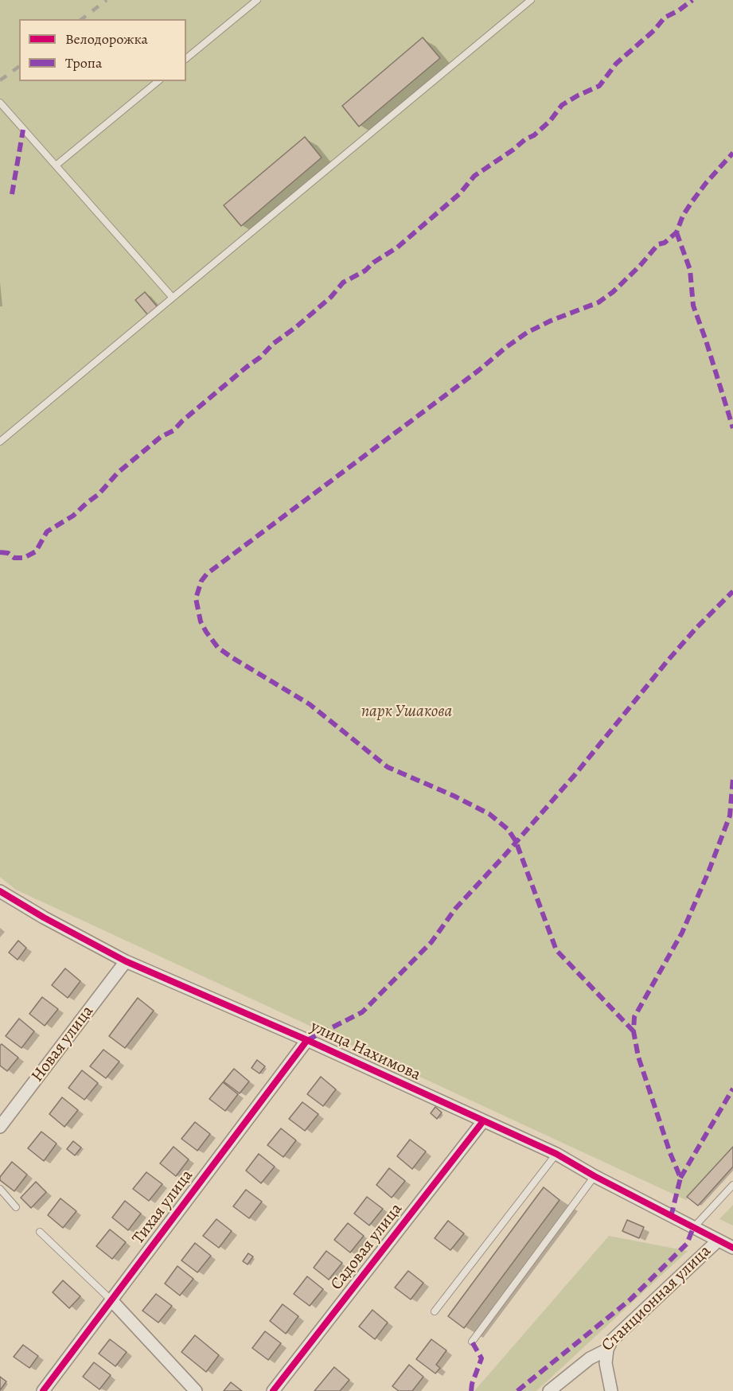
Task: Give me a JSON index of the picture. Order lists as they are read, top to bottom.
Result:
{
  "streets": {
    "street": [
      "Новая улица",
      "улица Нахимова",
      "Тихая улица",
      "Садовая улица",
      "Станционная улица"
    ]
  },
  "crossings": [
    ["Новая улица", "улица Нахимова"],
    ["улица Нахимова", "Тихая улица"],
    ["улица Нахимова", "Садовая улица"],
    ["улица Нахимова", "Станционная улица"]
  ],
  "parks": ["парк Ушакова"],
  "legend": ["Велодорожка", "Тропа"]
}
